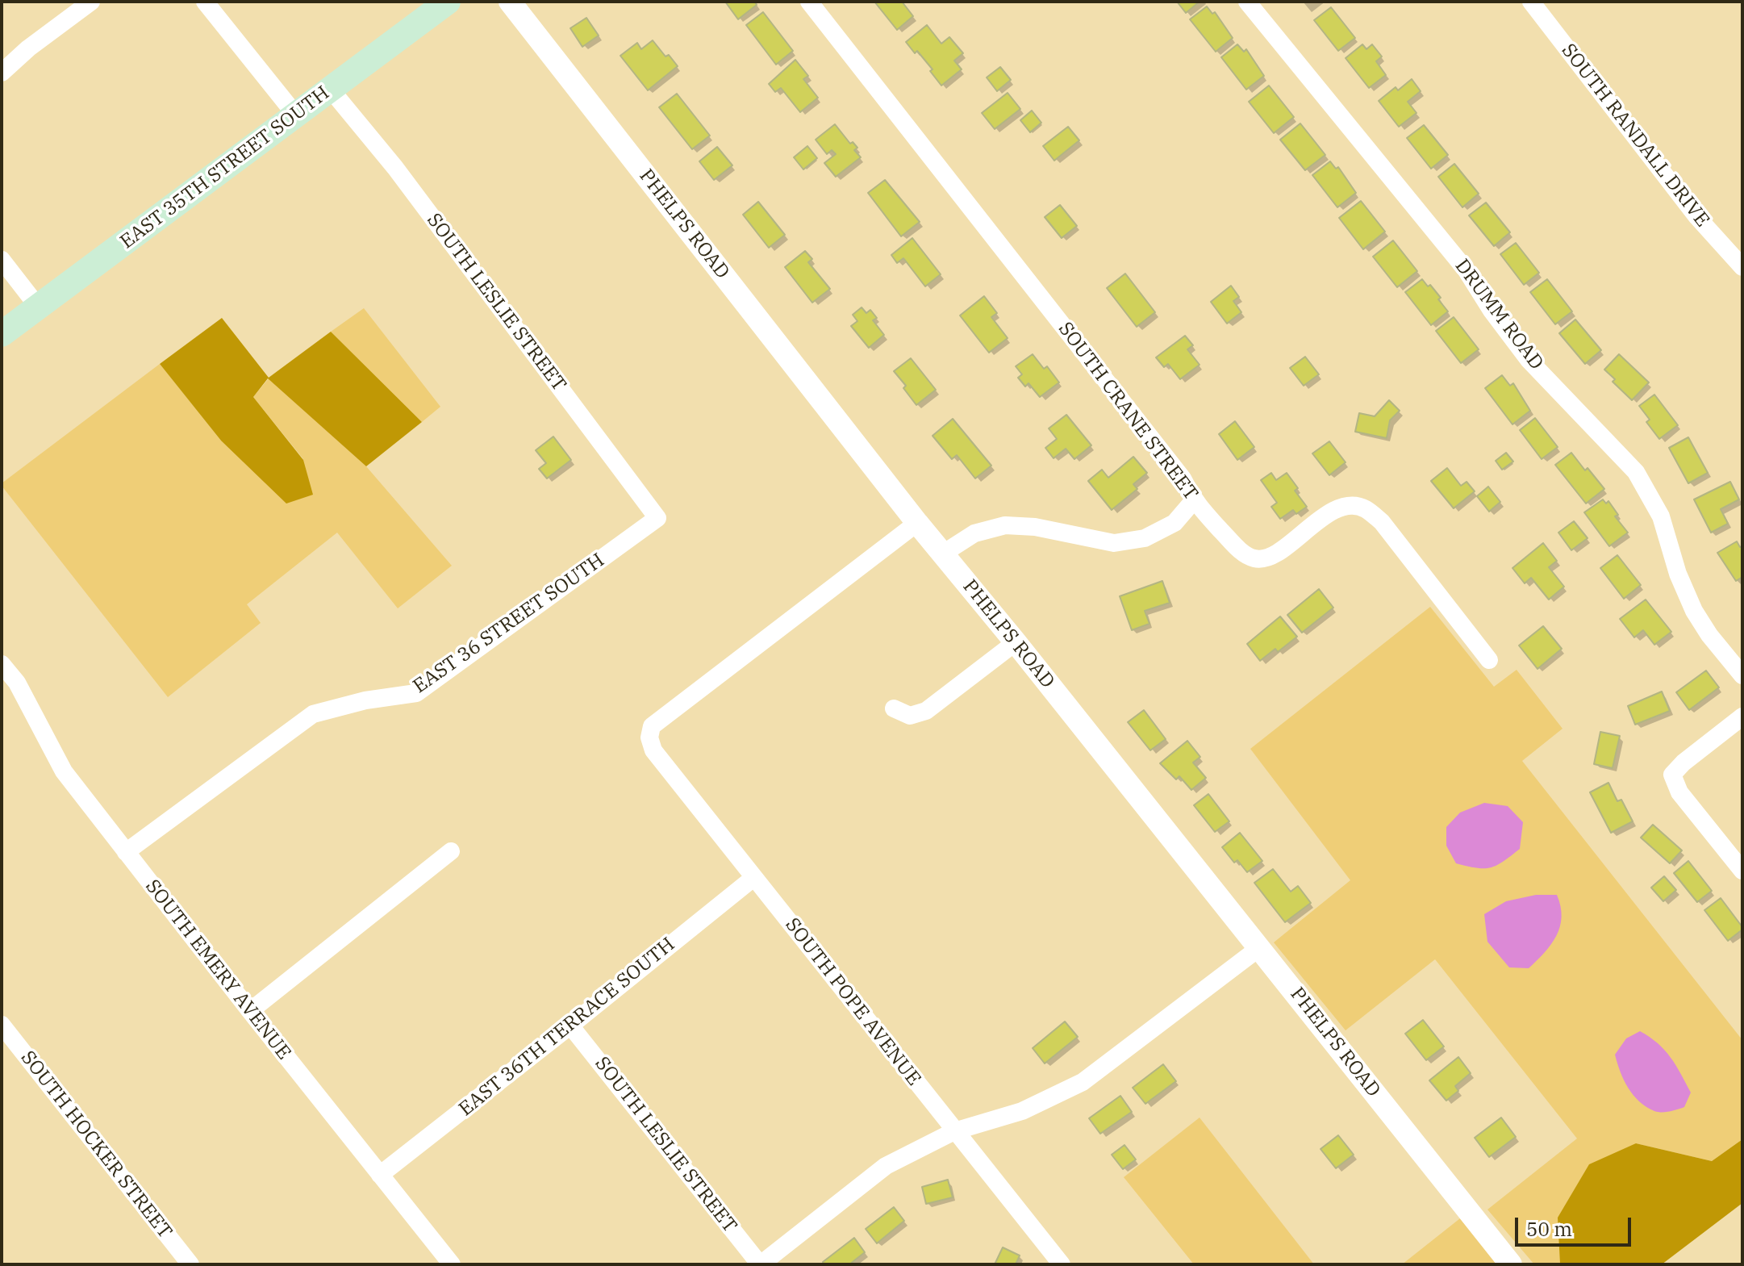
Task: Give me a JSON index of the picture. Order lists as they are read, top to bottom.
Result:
{
  "streets": {
    "main road": ["EAST 35TH STREET SOUTH"],
    "street": [
      "SOUTH RANDALL DRIVE",
      "PHELPS ROAD",
      "SOUTH LESLIE STREET",
      "DRUMM ROAD",
      "SOUTH CRANE STREET",
      "EAST 36 STREET SOUTH",
      "SOUTH EMERY AVENUE",
      "SOUTH POPE AVENUE",
      "EAST 36TH TERRACE SOUTH",
      "SOUTH HOCKER STREET"
    ]
  },
  "crossings": [
    ["EAST 35TH STREET SOUTH", "SOUTH LESLIE STREET"],
    ["PHELPS ROAD", "SOUTH POPE AVENUE"],
    ["SOUTH LESLIE STREET", "EAST 36 STREET SOUTH"],
    ["SOUTH LESLIE STREET", "EAST 36TH TERRACE SOUTH"],
    ["EAST 36 STREET SOUTH", "SOUTH EMERY AVENUE"],
    ["SOUTH EMERY AVENUE", "EAST 36TH TERRACE SOUTH"],
    ["SOUTH POPE AVENUE", "EAST 36TH TERRACE SOUTH"]
  ],
  "scale_bar": "50 m"
}
